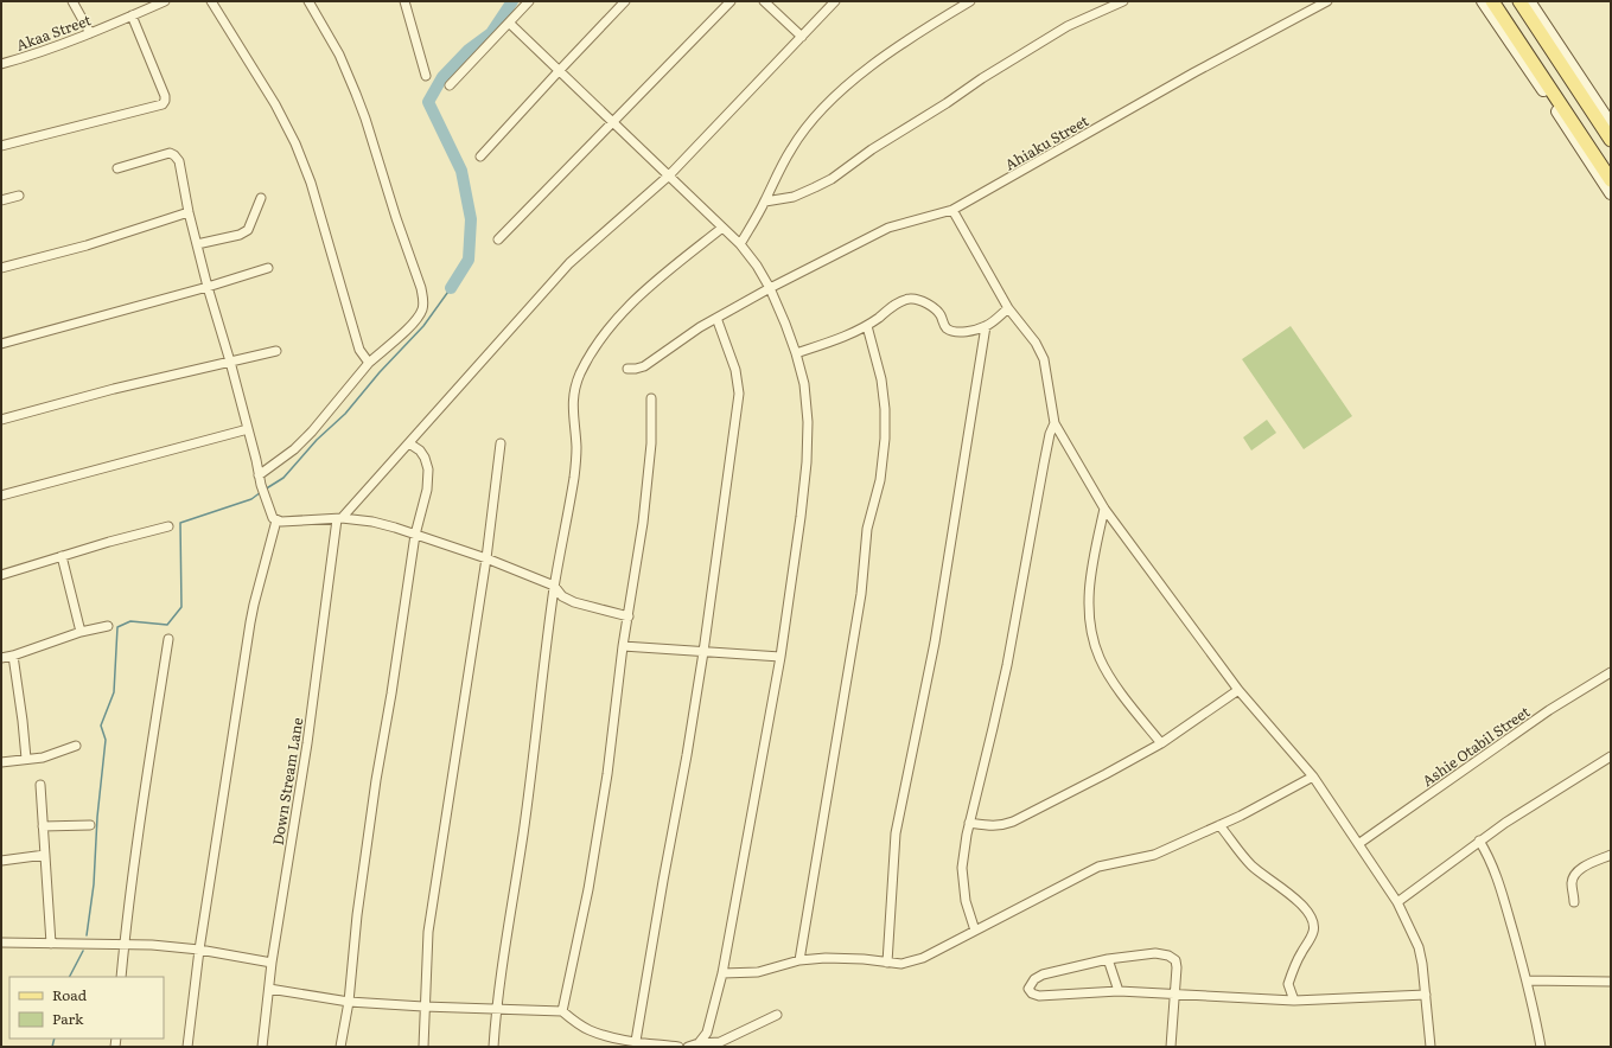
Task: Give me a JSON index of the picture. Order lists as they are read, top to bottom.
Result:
{
  "streets": {
    "street": [
      "Akaa Street",
      "Ahiaku Street",
      "Ashie Otabil Street",
      "Down Stream Lane"
    ]
  },
  "legend": ["Road", "Park"]
}
